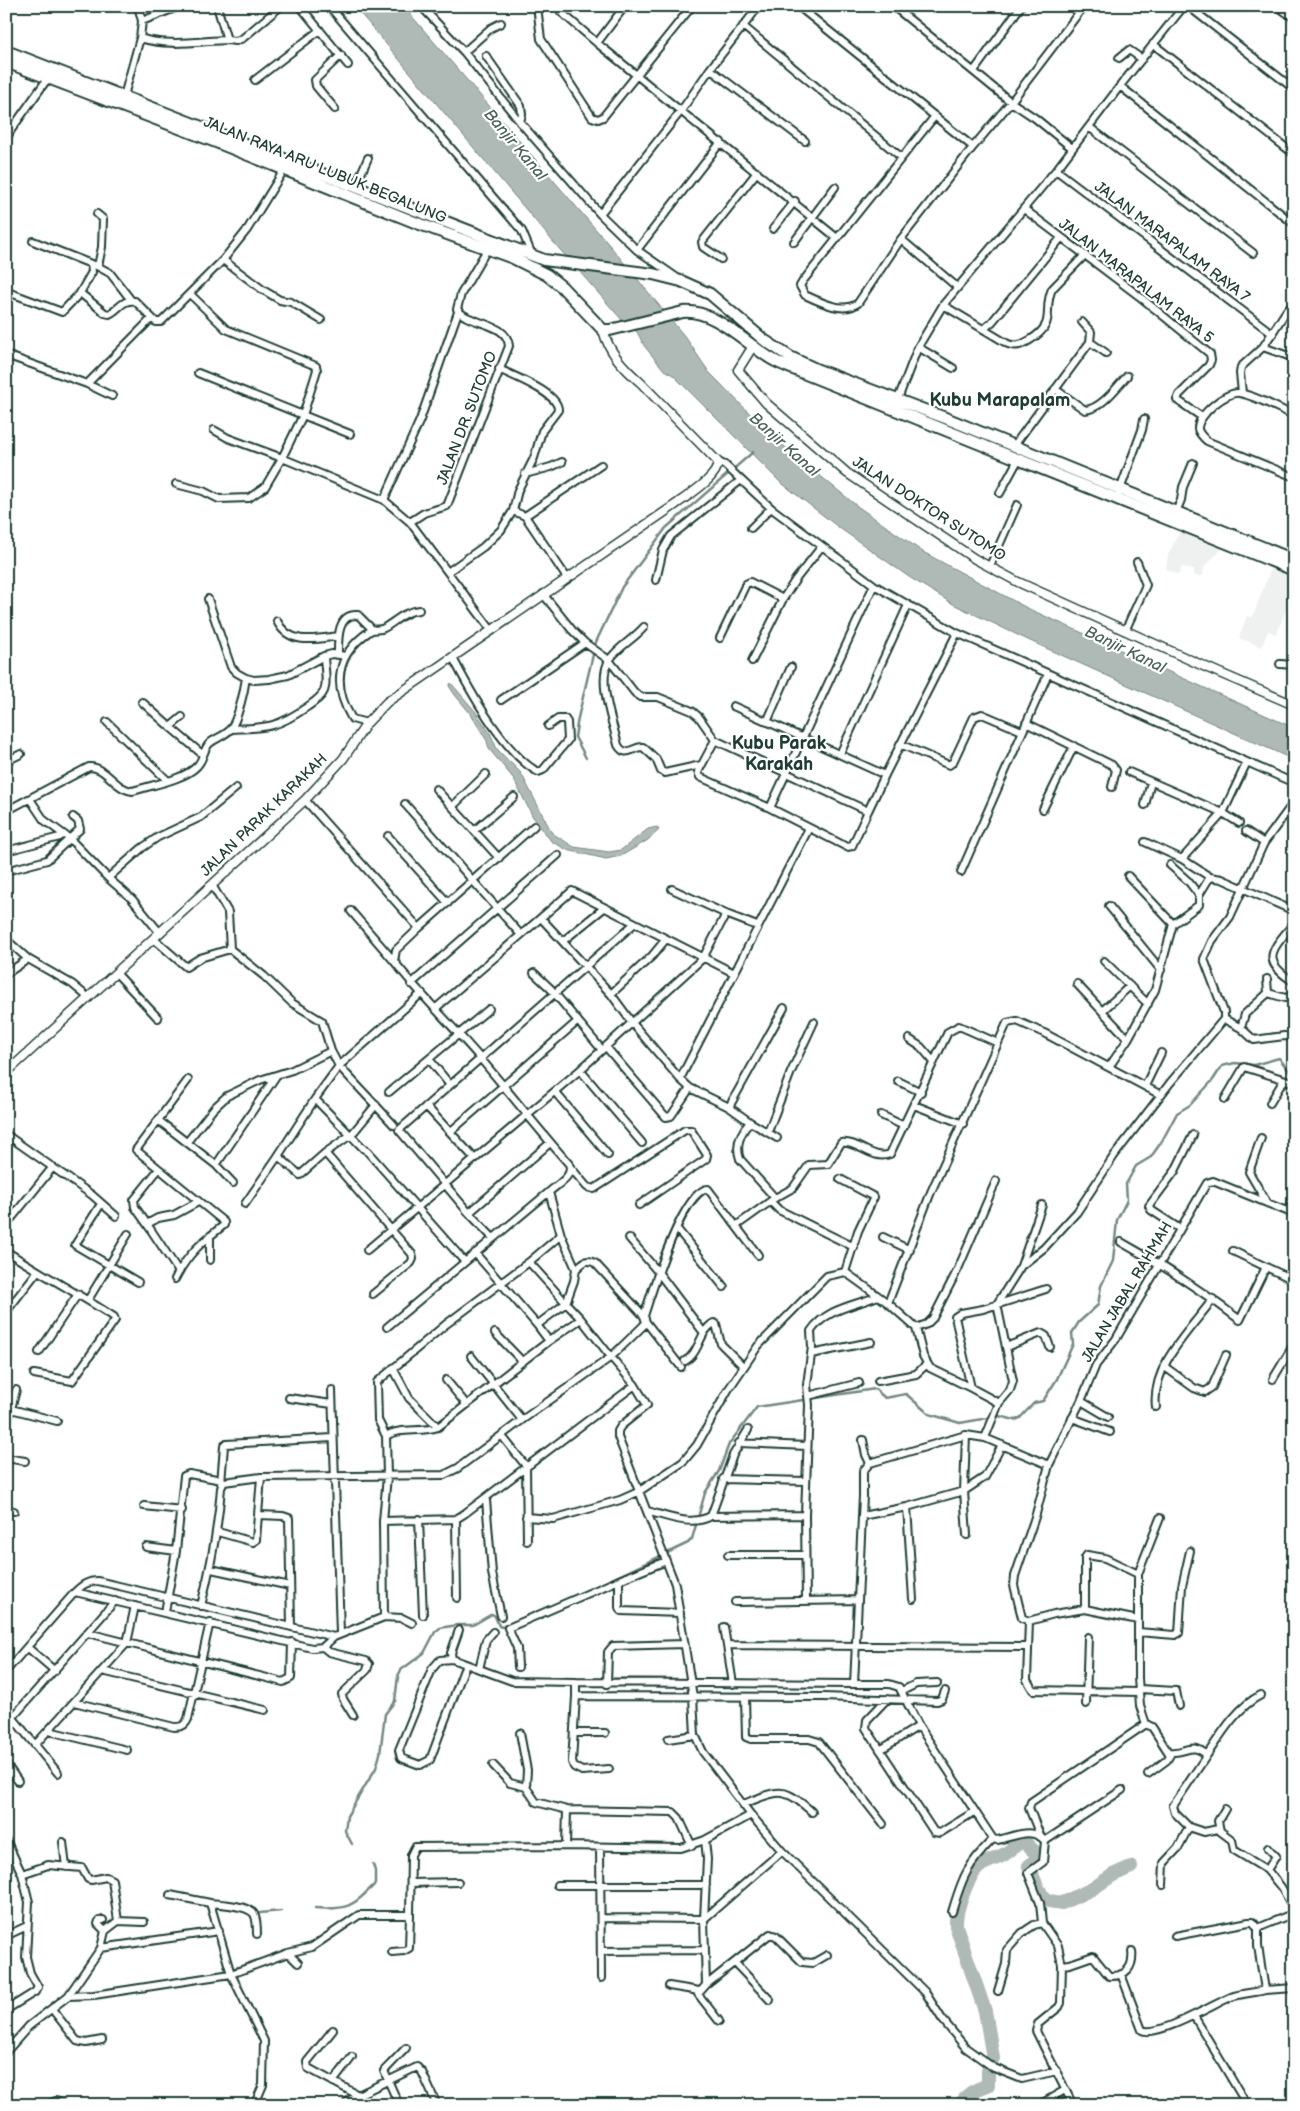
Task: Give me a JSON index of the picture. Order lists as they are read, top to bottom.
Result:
{
  "streets": {
    "main road": ["JALAN RAYA ARU LUBUK BEGALUNG"],
    "street": [
      "JALAN MARAPALAM RAYA 7",
      "JALAN MARAPALAM RAYA 5",
      "JALAN DR. SUTOMO",
      "JALAN DOKTOR SUTOMO",
      "JALAN PARAK KARAKAH",
      "JALAN JABAL RAHMAH"
    ]
  },
  "districts": ["Kubu Marapalam", "Kubu Parak Karakah"],
  "water": ["Banjir Kanal"]
}
